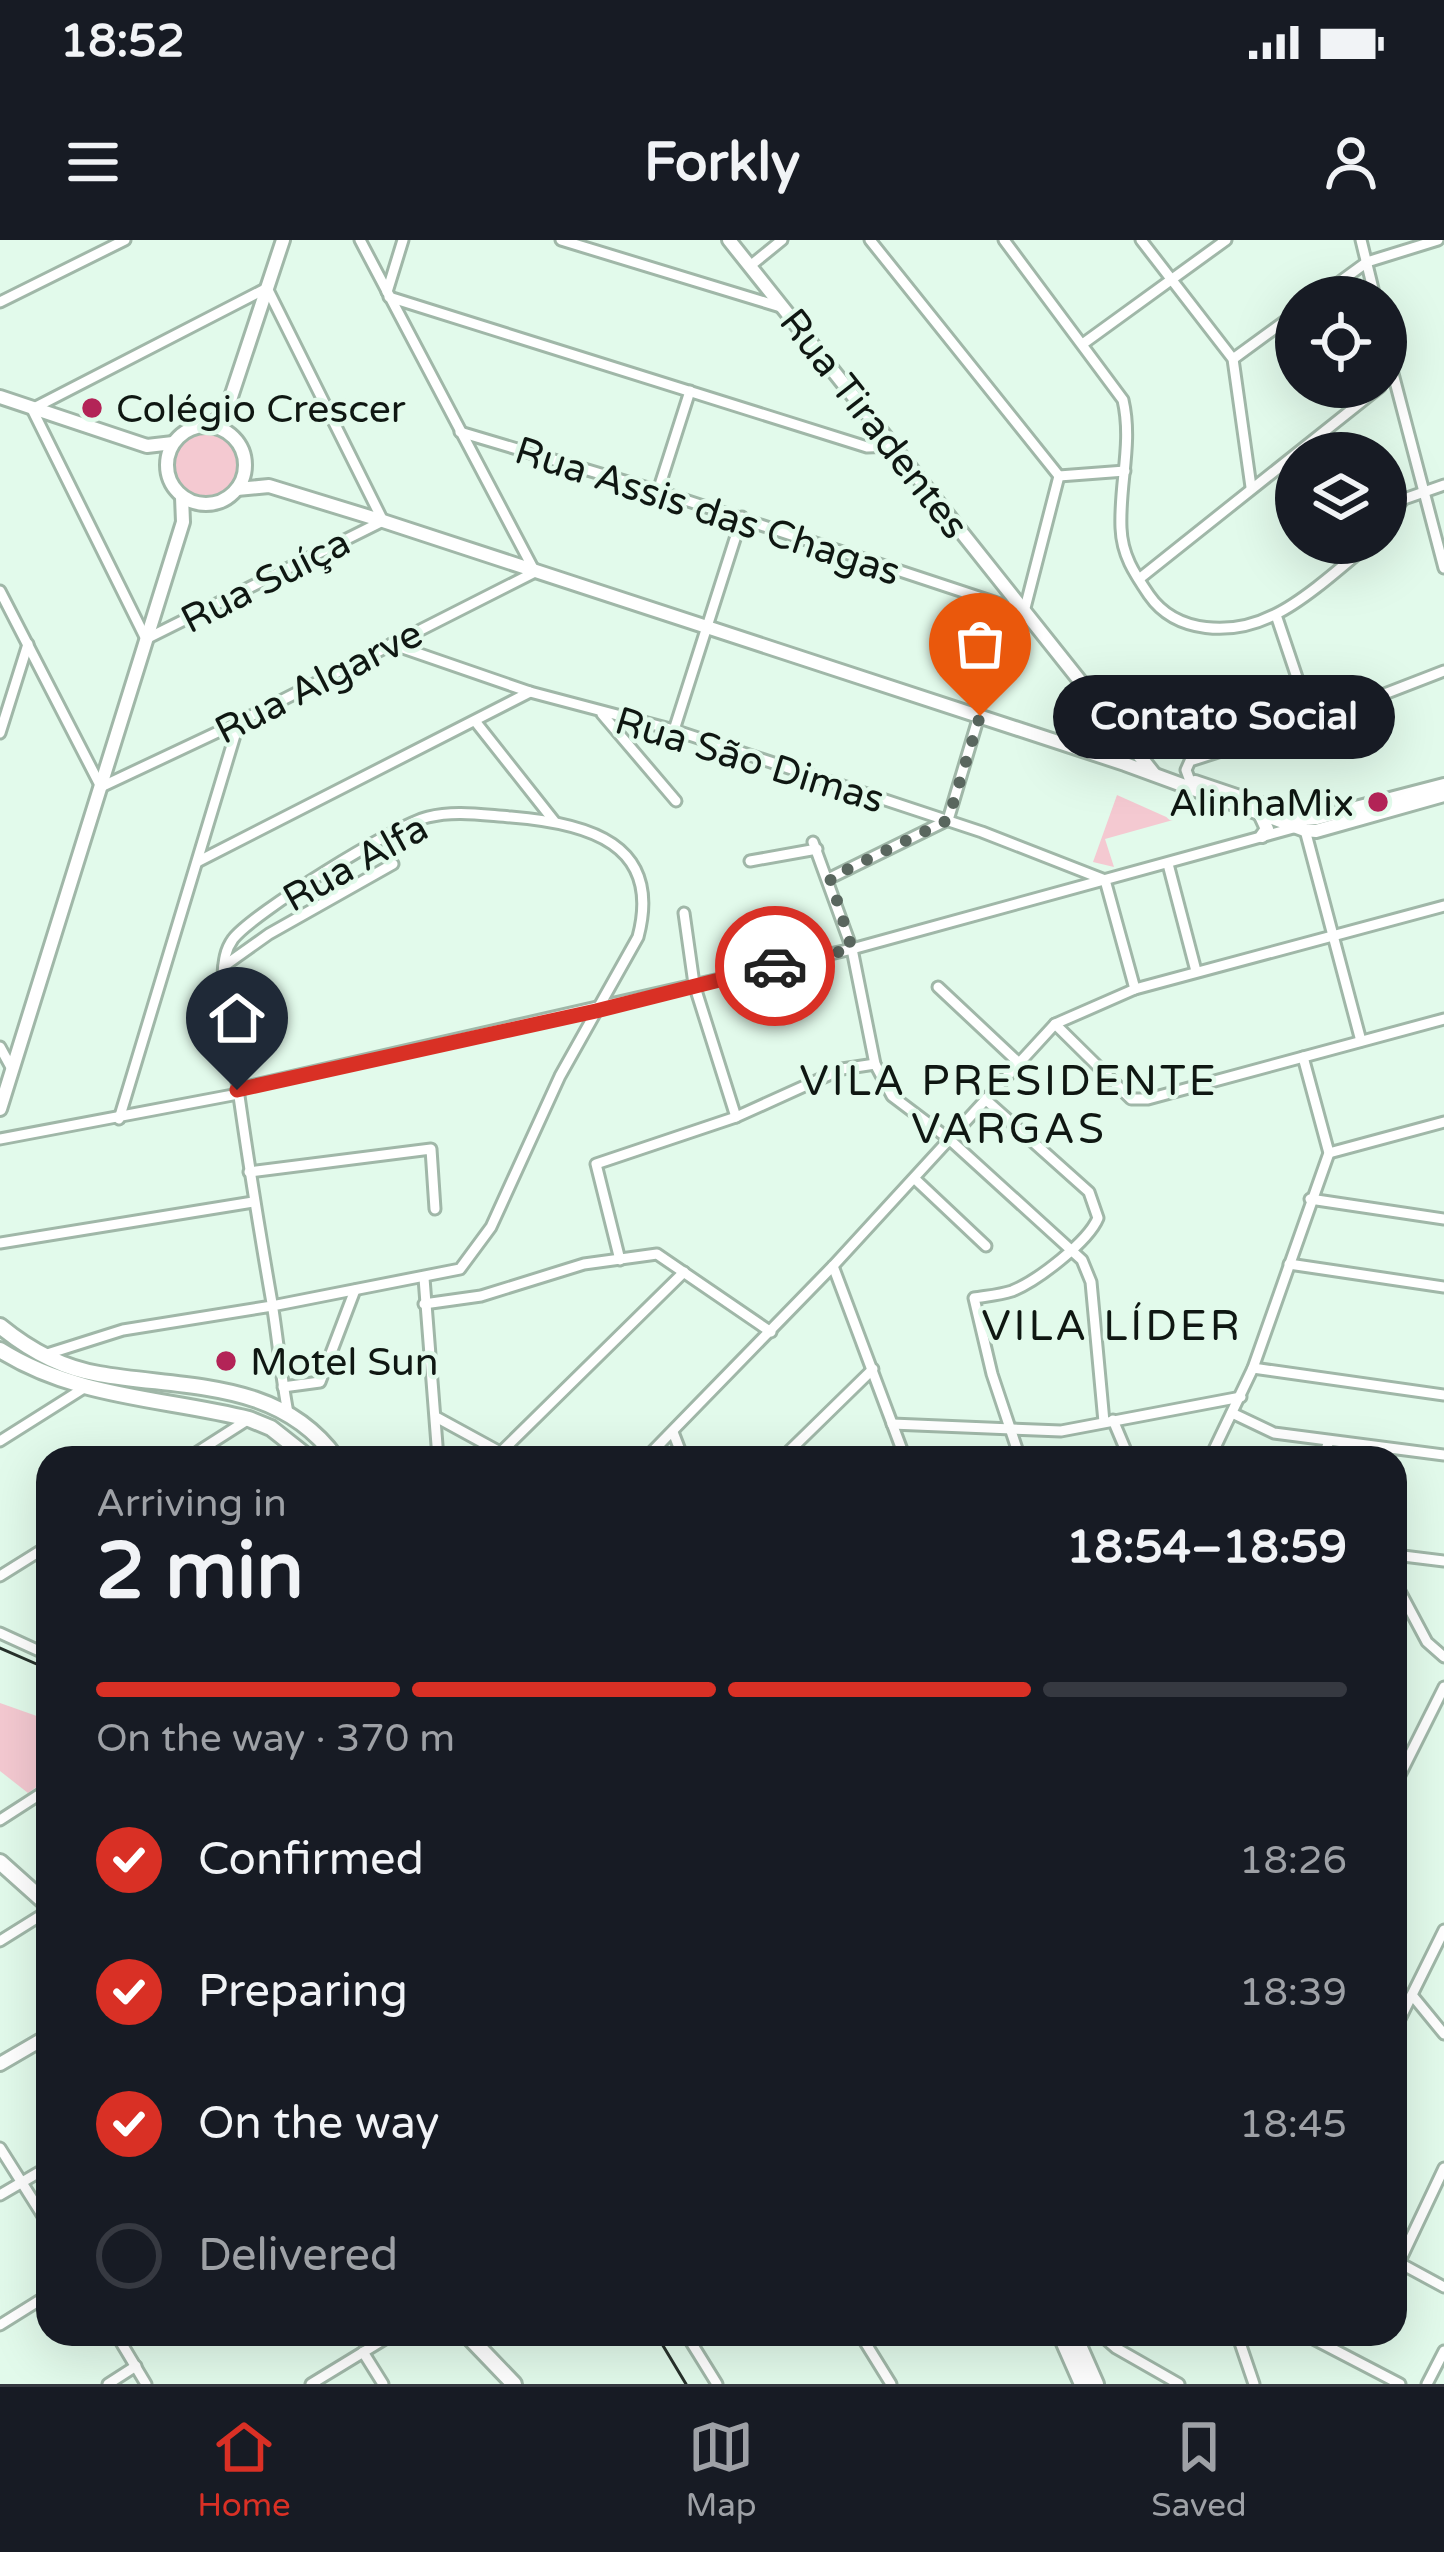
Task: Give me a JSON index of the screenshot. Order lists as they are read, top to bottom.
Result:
{
  "streets": {
    "street": [
      "Rua Tiradentes",
      "Rua Assis das Chagas",
      "Rua Suíça",
      "Rua Algarve",
      "Rua São Dimas",
      "Rua Alfa"
    ]
  },
  "crossings": [
    ["Rua Tiradentes", "Rua Assis das Chagas"],
    ["Rua Algarve", "Rua São Dimas"]
  ],
  "districts": ["VILA PRESIDENTE VARGAS", "VILA LÍDER"],
  "places": [
    "Colégio Crescer",
    "Contato Social",
    "AlinhaMix",
    "Motel Sun"
  ],
  "page": {
    "status": "18:52",
    "header": "Forkly",
    "bubble": "Contato Social",
    "heading": ["2 min", "Arriving in", "18:54–18:59"],
    "bar": "On the way · 370 m",
    "list": [
      ["Confirmed", "18:26"],
      ["Preparing", "18:39"],
      ["On the way", "18:45"],
      "Delivered"
    ],
    "tabs": ["Home", "Map", "Saved"]
  }
}
